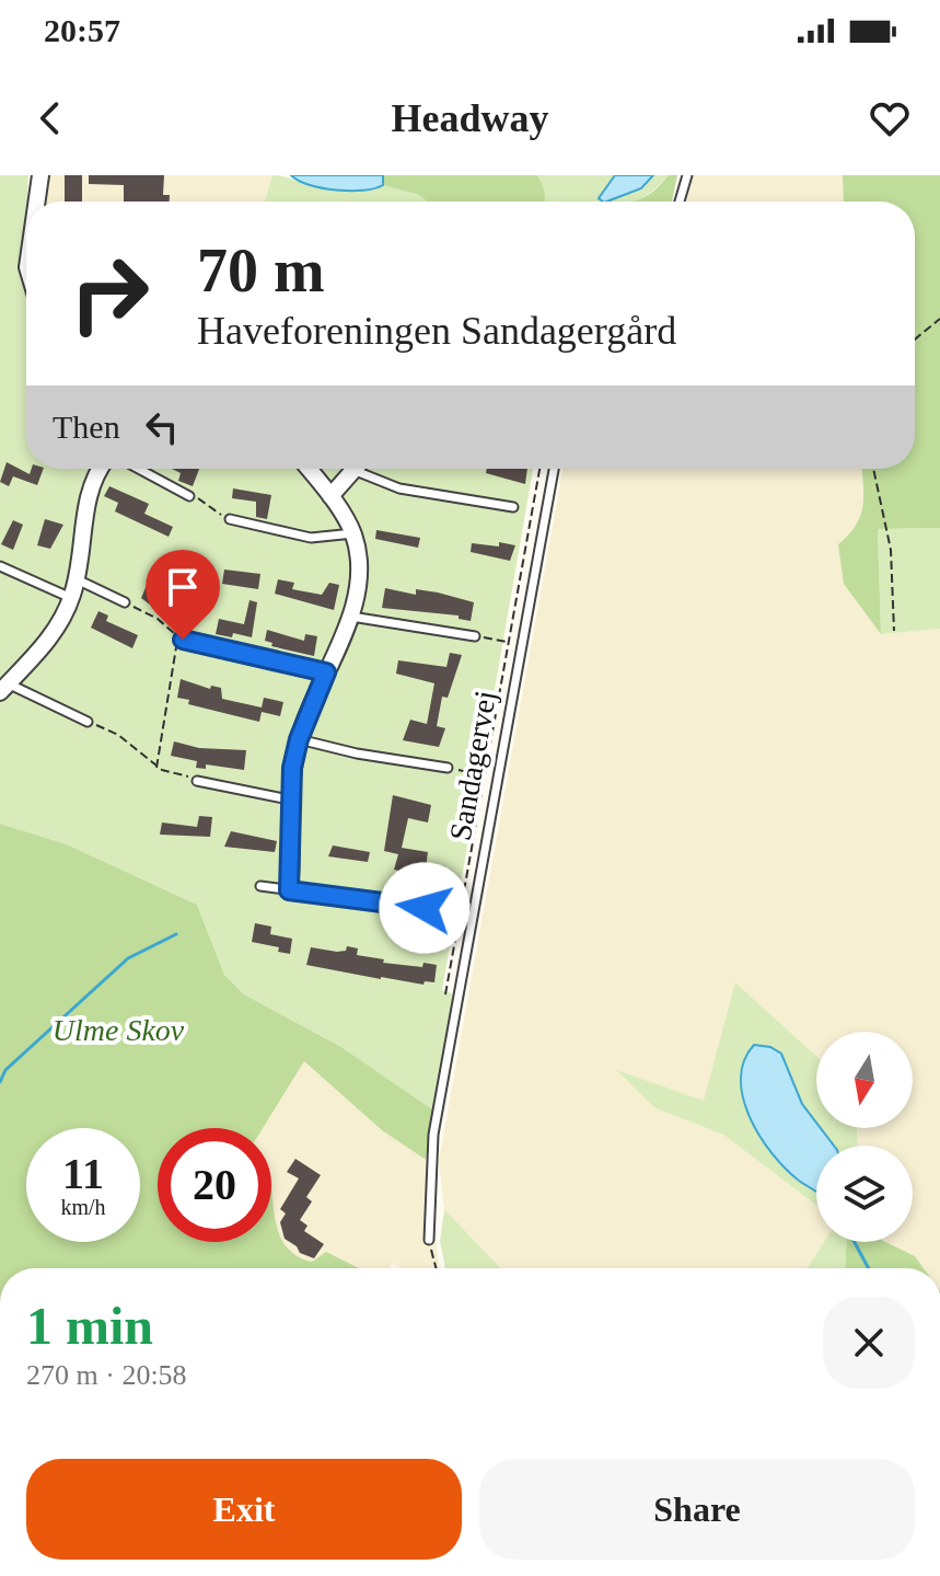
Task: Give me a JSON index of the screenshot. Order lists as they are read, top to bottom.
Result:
{
  "streets": {
    "lane": ["Sandagervej"]
  },
  "parks": ["Ulme Skov"],
  "north": "bottom",
  "page": {
    "status": "20:57",
    "header": "Headway",
    "turn": ["70 m", "Haveforeningen Sandagergård"],
    "then": "Then",
    "speed": "11 km/h",
    "limit": "20",
    "heading": ["1 min", "270 m · 20:58"],
    "buttons": ["Exit", "Share"]
  }
}
